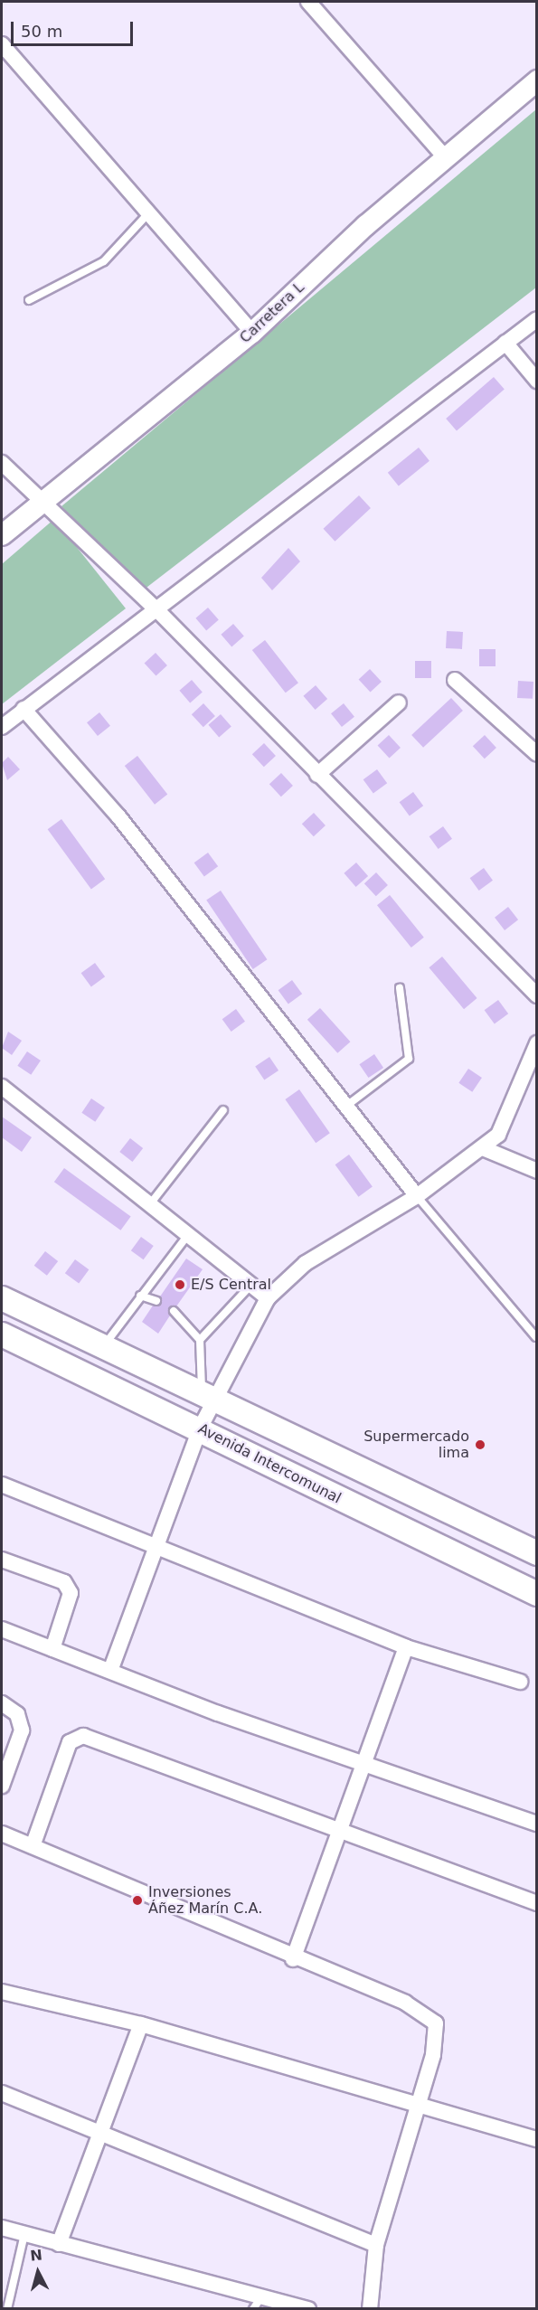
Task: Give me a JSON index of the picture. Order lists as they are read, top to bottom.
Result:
{
  "streets": {
    "main road": ["Avenida Intercomunal"],
    "street": ["Carretera L"]
  },
  "places": ["E/S Central", "Supermercado lima", "Inversiones Áñez Marín C.A."],
  "scale_bar": "50 m",
  "north": "top"
}
